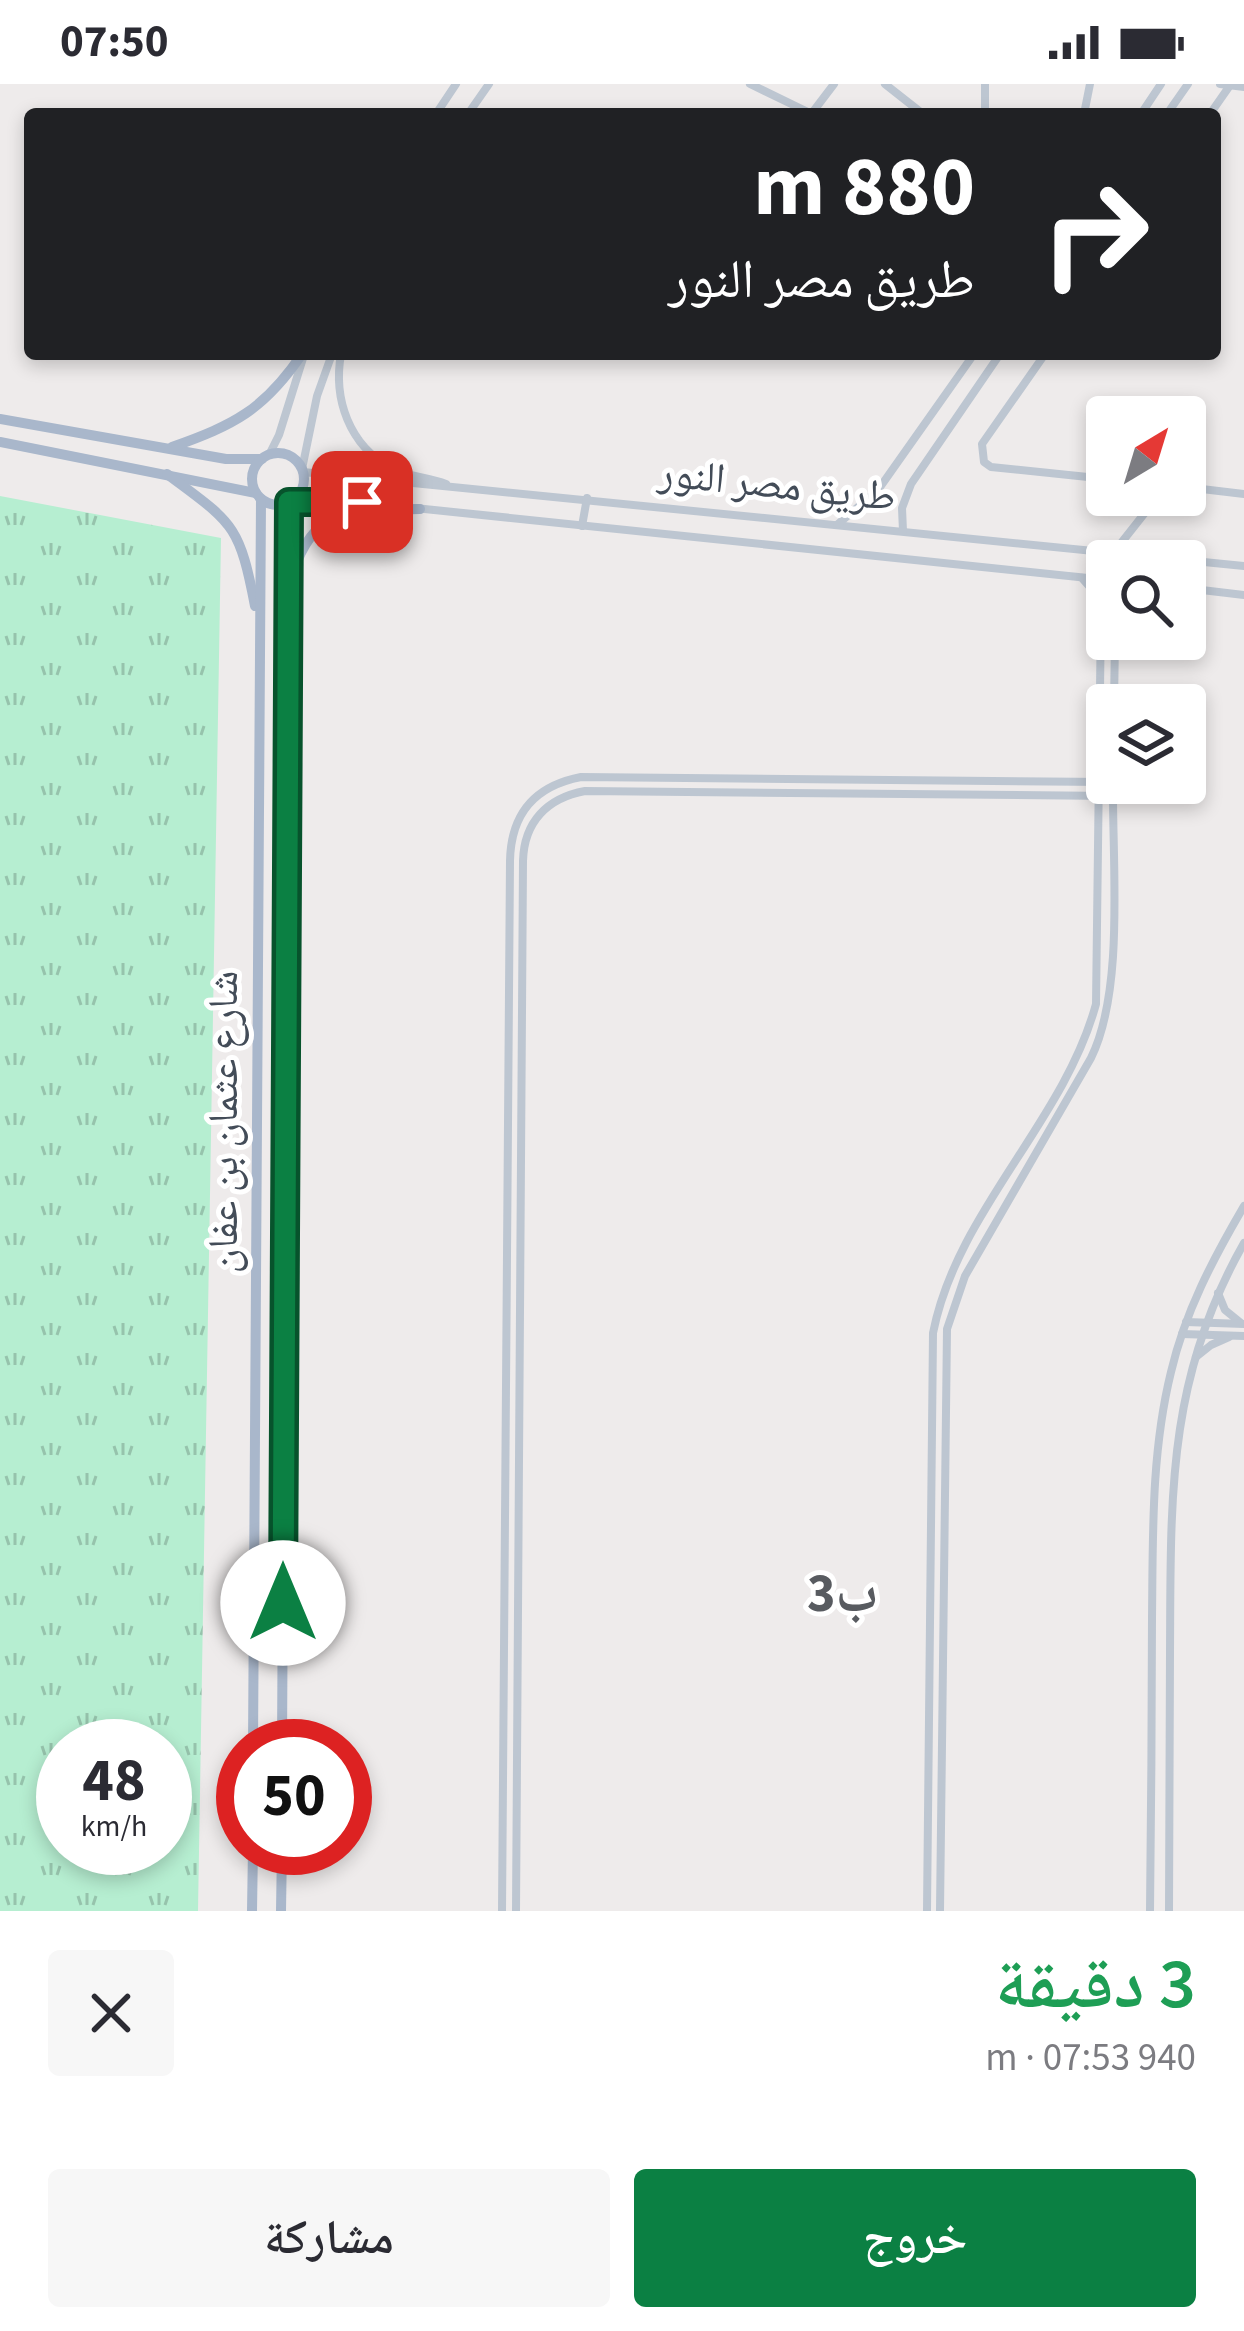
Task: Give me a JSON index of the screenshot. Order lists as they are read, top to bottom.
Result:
{
  "streets": {
    "main road": ["شارع عثمان بن عفان"],
    "street": ["طريق مصر النور"]
  },
  "crossings": [
    ["طريق مصر النور", "شارع عثمان بن عفان"]
  ],
  "districts": ["ب3"],
  "north": "top right",
  "page": {
    "status": "07:50",
    "turn": ["880 m", "طريق مصر النور"],
    "speed": "48 km/h",
    "limit": "50",
    "heading": ["3 دقيقة", "940 m · 07:53"],
    "buttons": ["خروج", "مشاركة"]
  }
}
